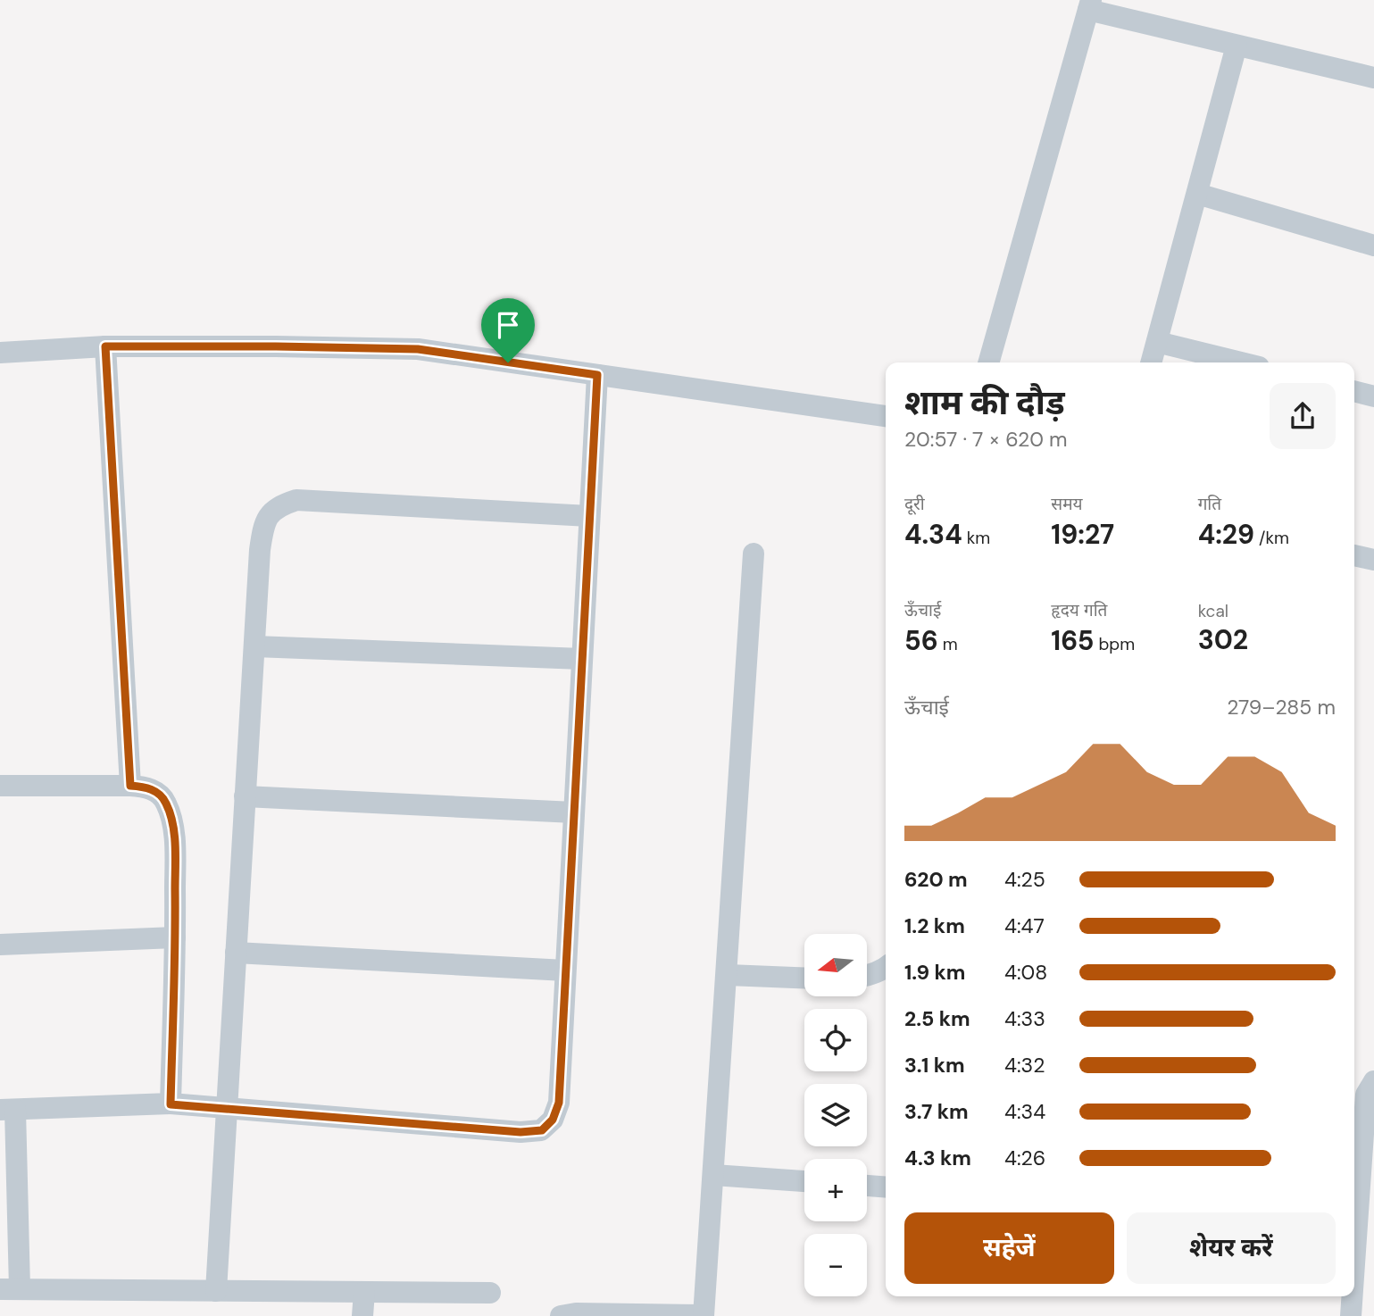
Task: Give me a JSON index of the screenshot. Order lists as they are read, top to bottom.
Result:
{
  "north": "left",
  "page": {
    "heading": ["शाम की दौड़", "20:57 · 7 × 620 m"],
    "stats": [
      ["दूरी", "4.34 km"],
      ["समय", "19:27"],
      ["गति", "4:29 /km"],
      ["ऊँचाई", "56 m"],
      ["हृदय गति", "165 bpm"],
      ["kcal", "302"]
    ],
    "chart": ["ऊँचाई", "279–285 m"],
    "list": [
      {
        "name": "620 m",
        "note": "4:25"
      },
      {
        "name": "1.2 km",
        "note": "4:47"
      },
      {
        "name": "1.9 km",
        "note": "4:08"
      },
      {
        "name": "2.5 km",
        "note": "4:33"
      },
      {
        "name": "3.1 km",
        "note": "4:32"
      },
      {
        "name": "3.7 km",
        "note": "4:34"
      },
      {
        "name": "4.3 km",
        "note": "4:26"
      }
    ],
    "map_buttons": ["+", "−"],
    "buttons": ["सहेजें", "शेयर करें"]
  }
}
